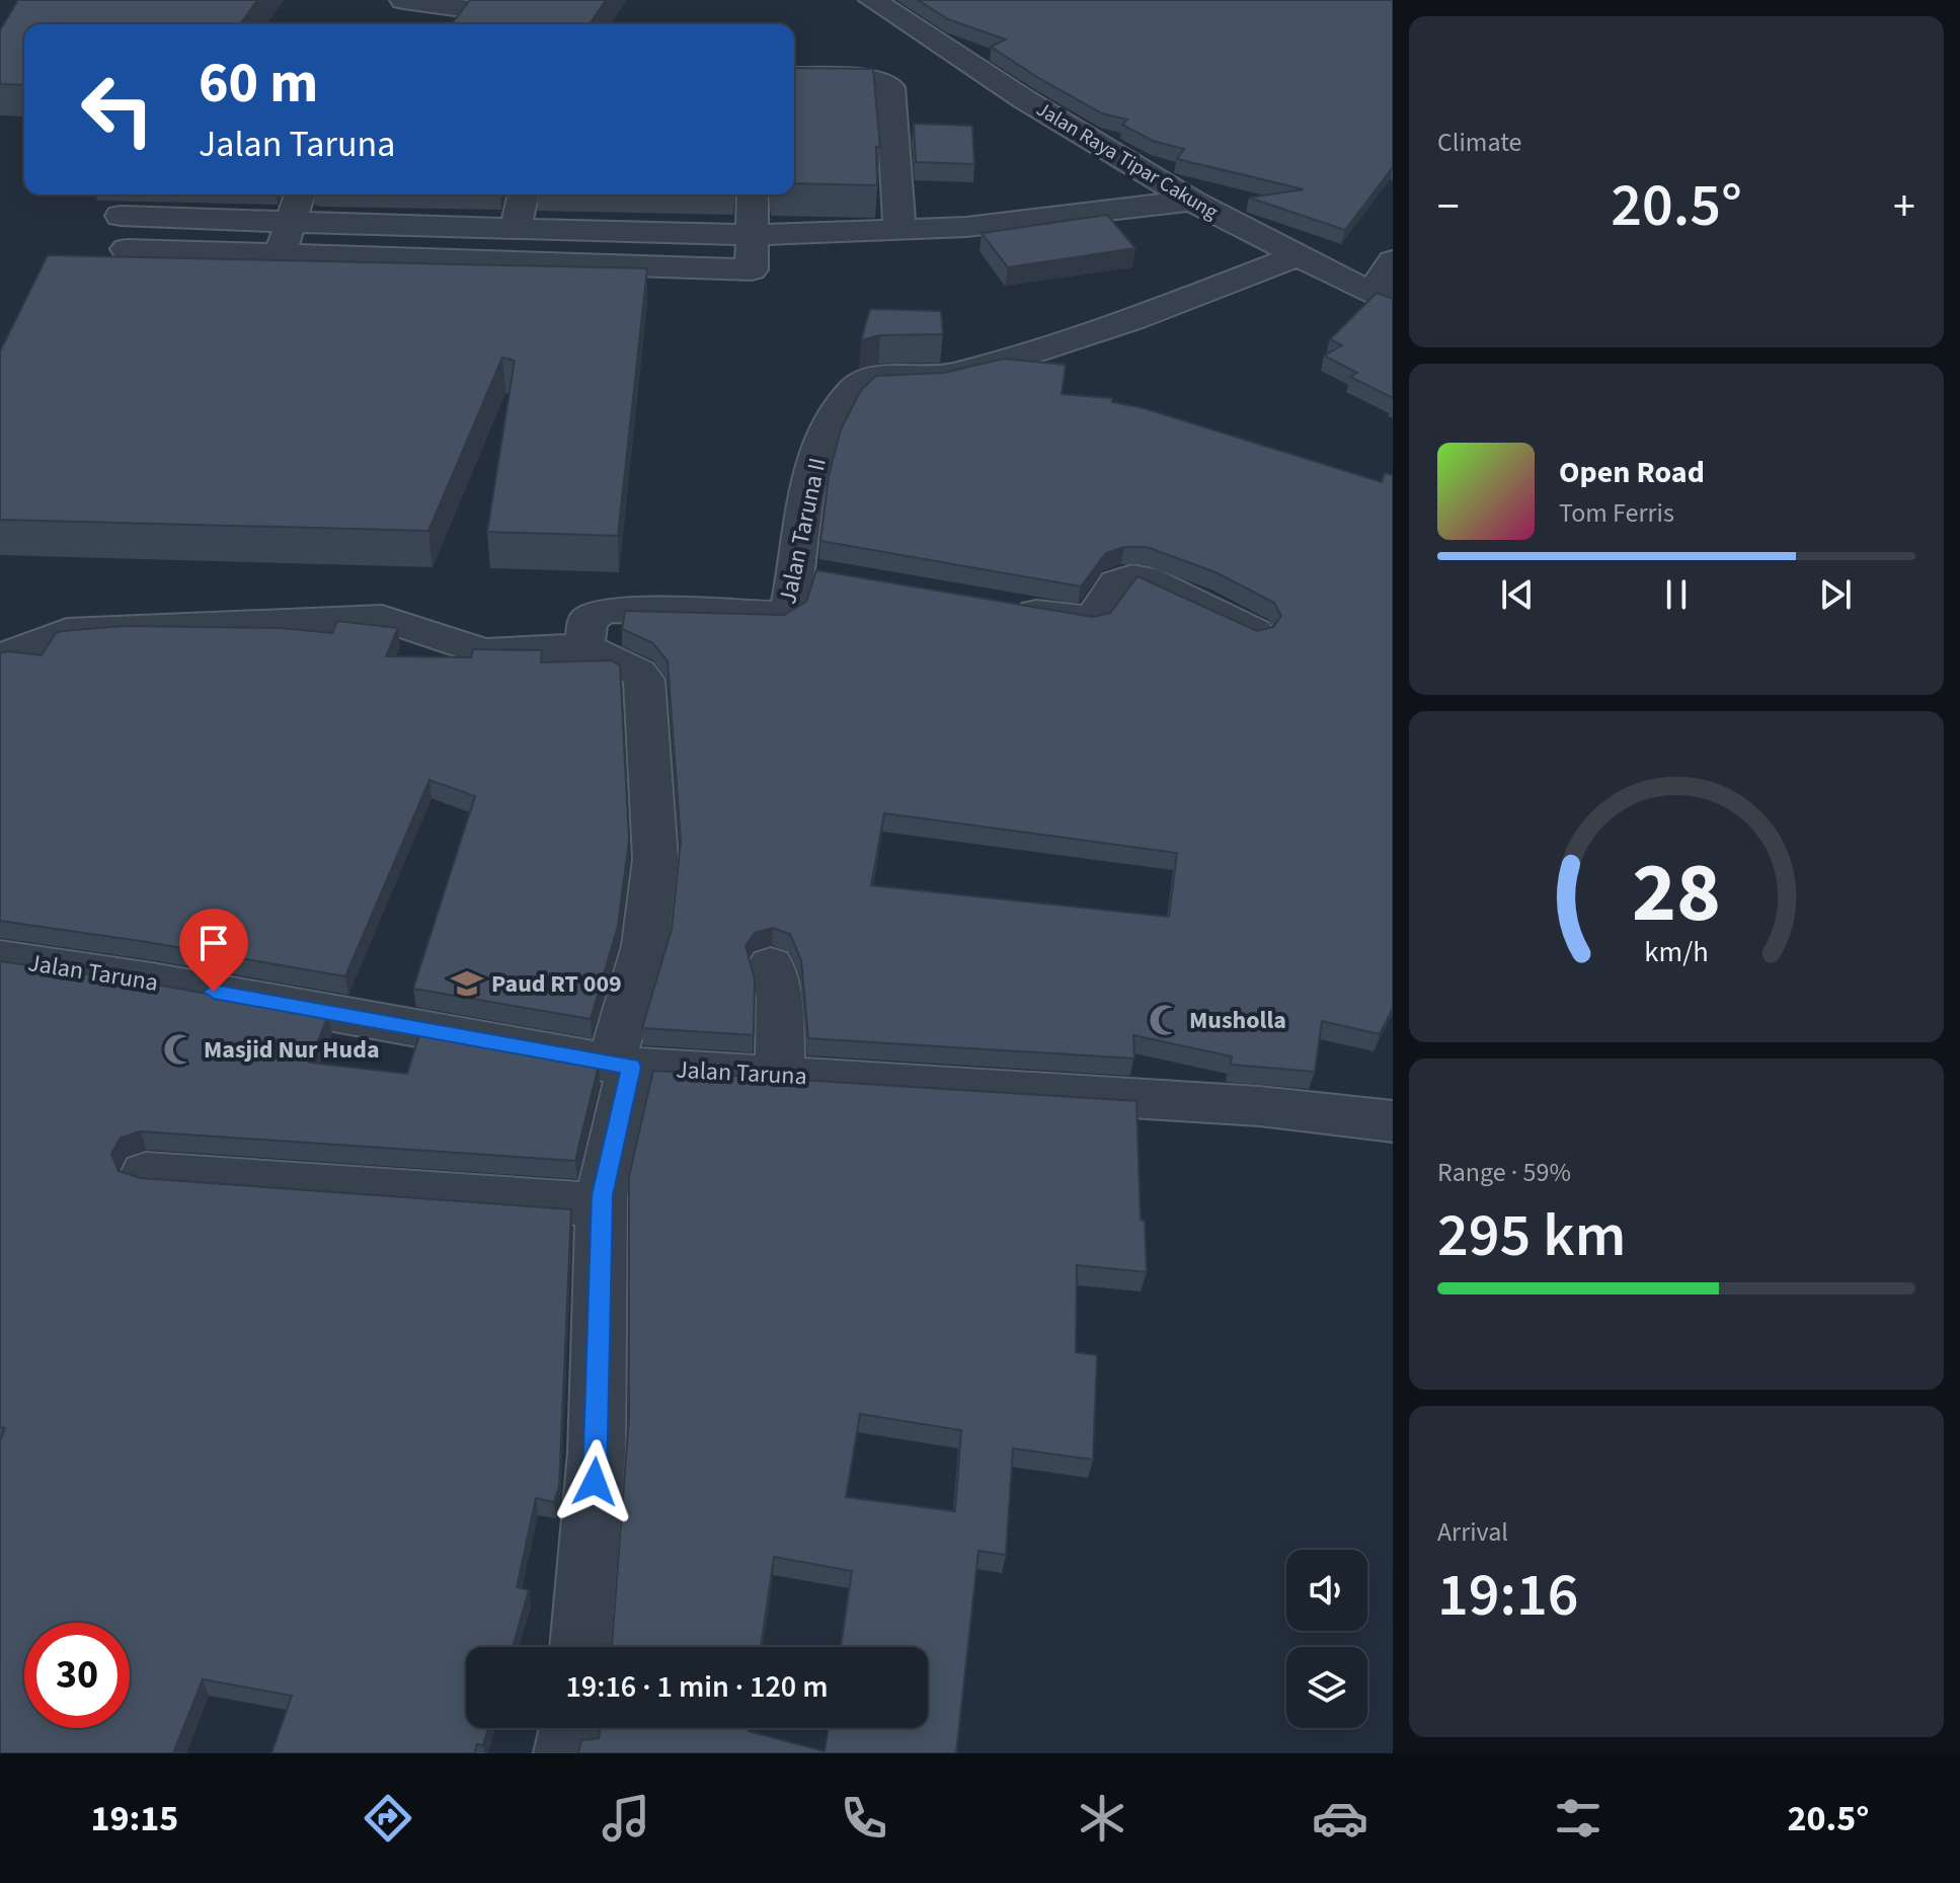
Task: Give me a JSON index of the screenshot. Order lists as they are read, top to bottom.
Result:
{
  "streets": {
    "street": ["Jalan Raya Tipar Cakung", "Jalan Taruna II", "Jalan Taruna"]
  },
  "crossings": [
    ["Jalan Raya Tipar Cakung", "Jalan Taruna II"]
  ],
  "places": {
    "school or university": ["Paud RT 009"],
    "mosque": ["Musholla", "Masjid Nur Huda"]
  },
  "page": {
    "tile": [
      "Climate",
      ["Range · 59%", "295 km"],
      ["Arrival", "19:16"]
    ],
    "turn": ["60 m", "Jalan Taruna"],
    "heat": ["−", "20.5°", "+"],
    "song": ["Open Road", "Tom Ferris"],
    "limit": "30",
    "trip": "19:16 · 1 min · 120 m",
    "tabs": ["19:15", "20.5°"],
    "gauge": ["28", "km/h"]
  }
}
